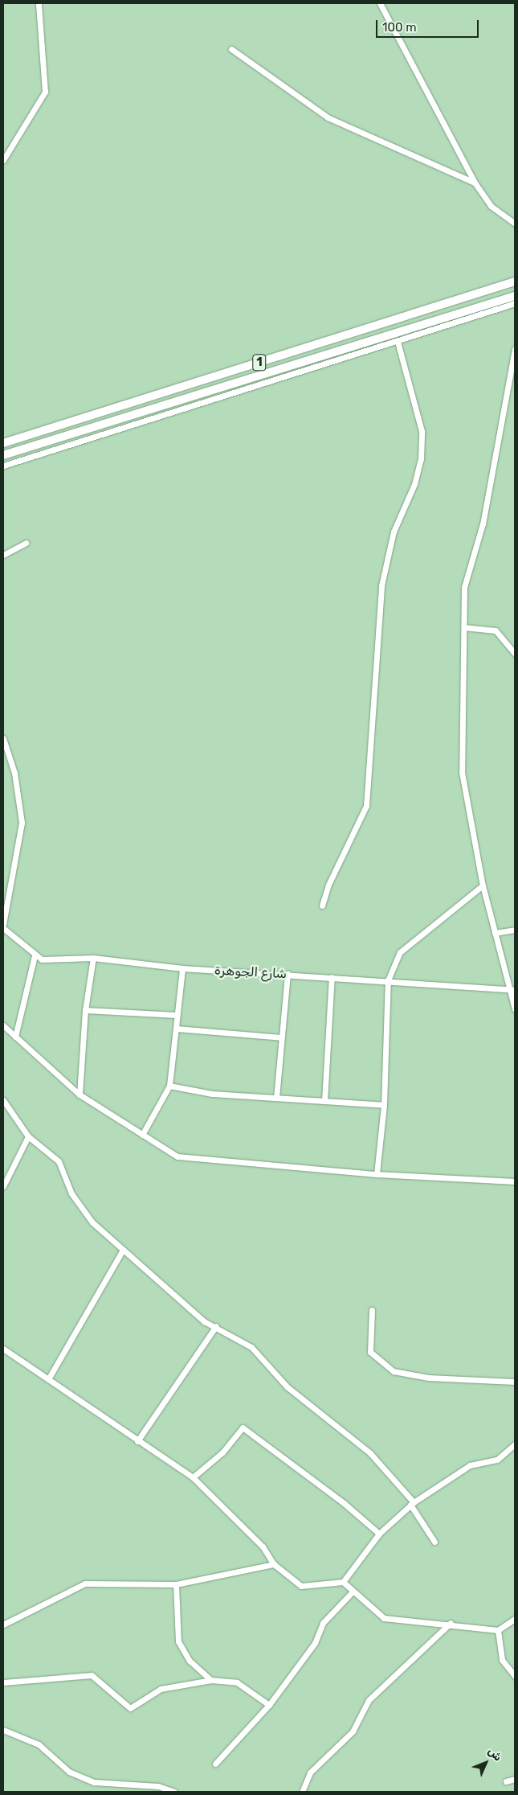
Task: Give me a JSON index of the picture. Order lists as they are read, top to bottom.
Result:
{
  "streets": {
    "main road": ["1"],
    "street": ["شارع الجوهرة"]
  },
  "scale_bar": "100 m",
  "north": "top right"
}
